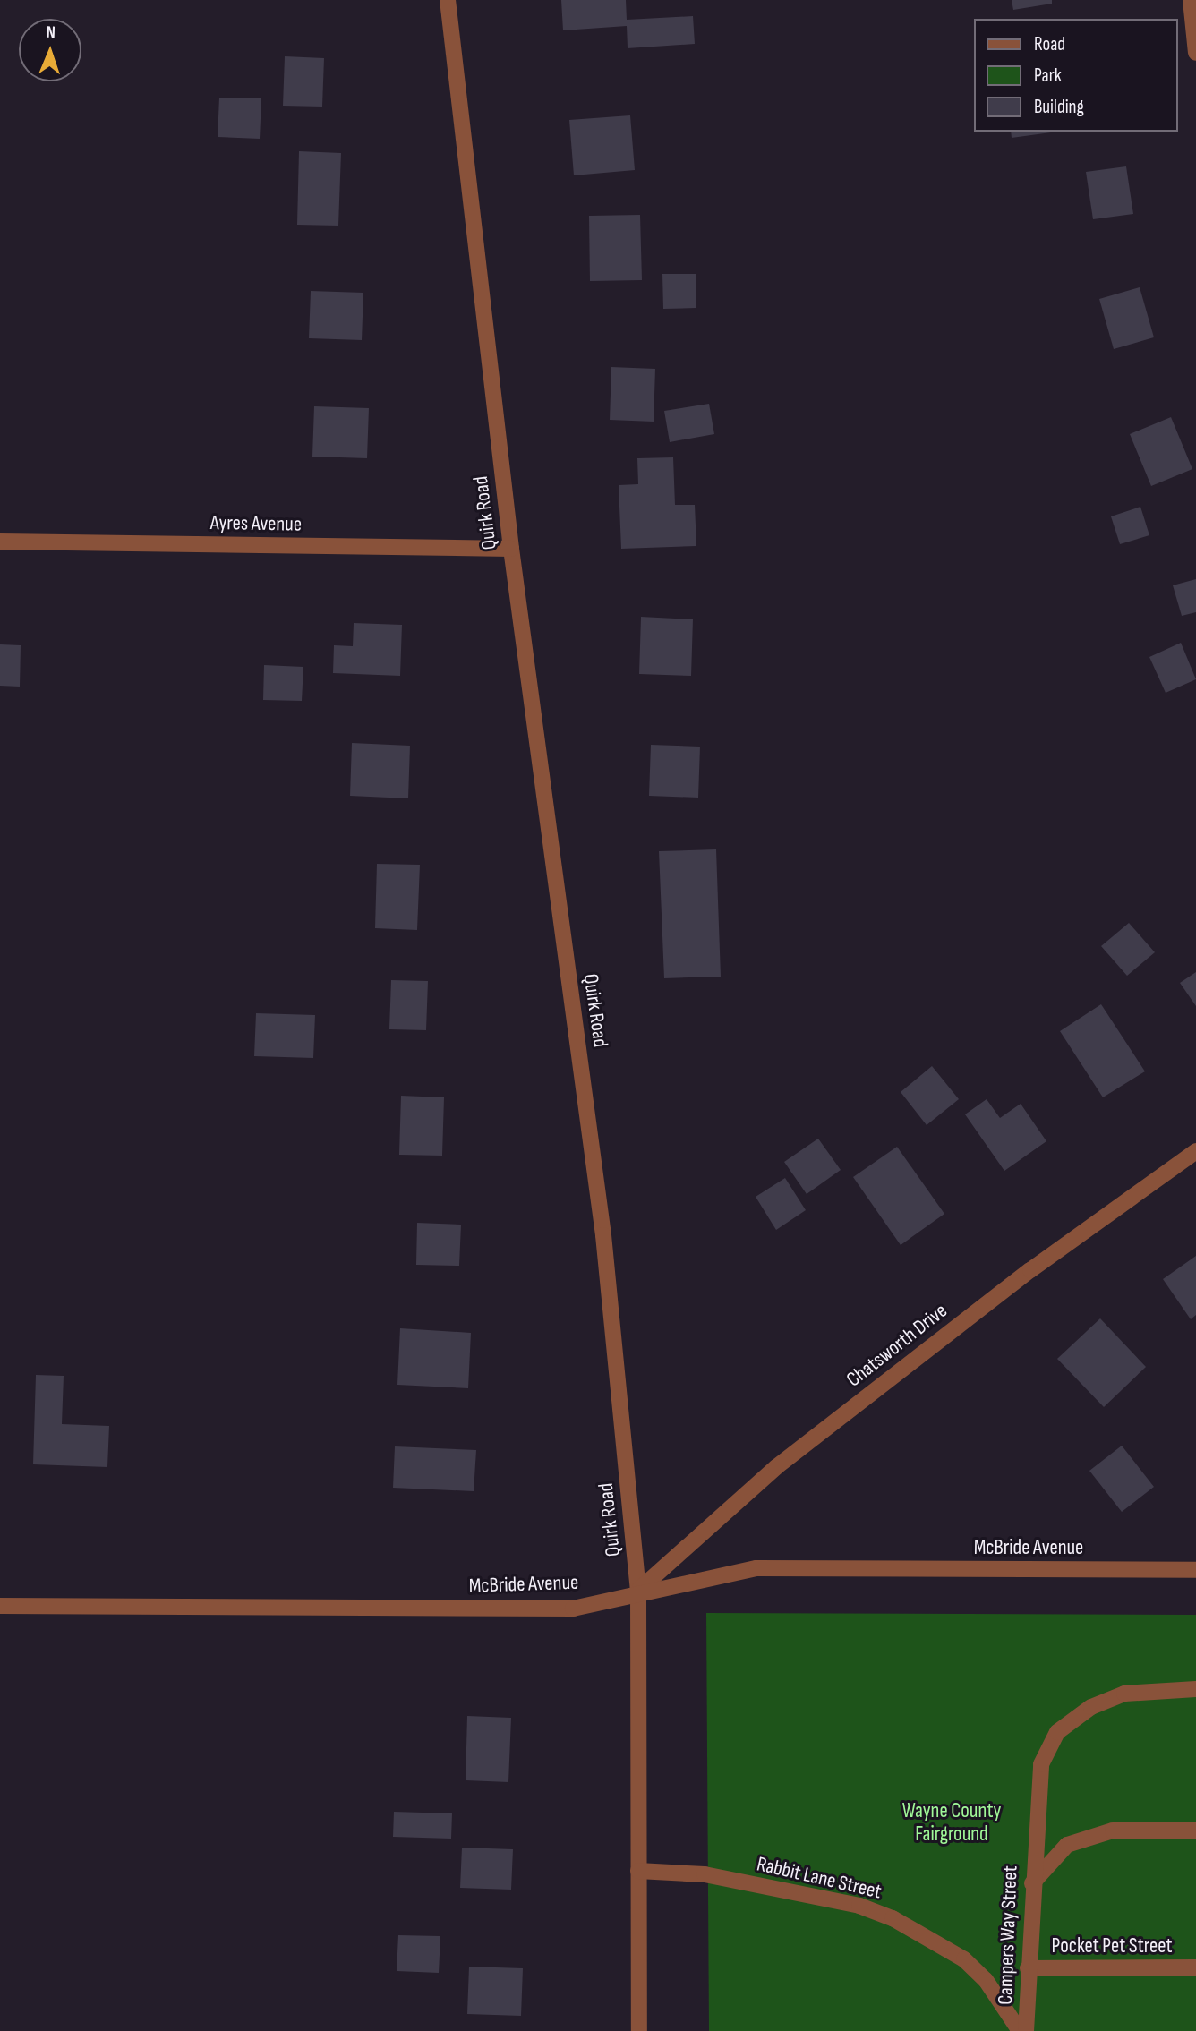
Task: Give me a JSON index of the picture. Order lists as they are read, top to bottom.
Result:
{
  "streets": {
    "street": [
      "Quirk Road",
      "Ayres Avenue",
      "Chatsworth Drive",
      "McBride Avenue",
      "Rabbit Lane Street",
      "Campers Way Street",
      "Pocket Pet Street"
    ]
  },
  "crossings": [
    ["Quirk Road", "Ayres Avenue"],
    ["Quirk Road", "Chatsworth Drive"],
    ["Quirk Road", "McBride Avenue"],
    ["Quirk Road", "Rabbit Lane Street"],
    ["Chatsworth Drive", "McBride Avenue"],
    ["Campers Way Street", "Pocket Pet Street"]
  ],
  "parks": ["Wayne County Fairground"],
  "legend": ["Road", "Park", "Building"],
  "north": "top"
}
